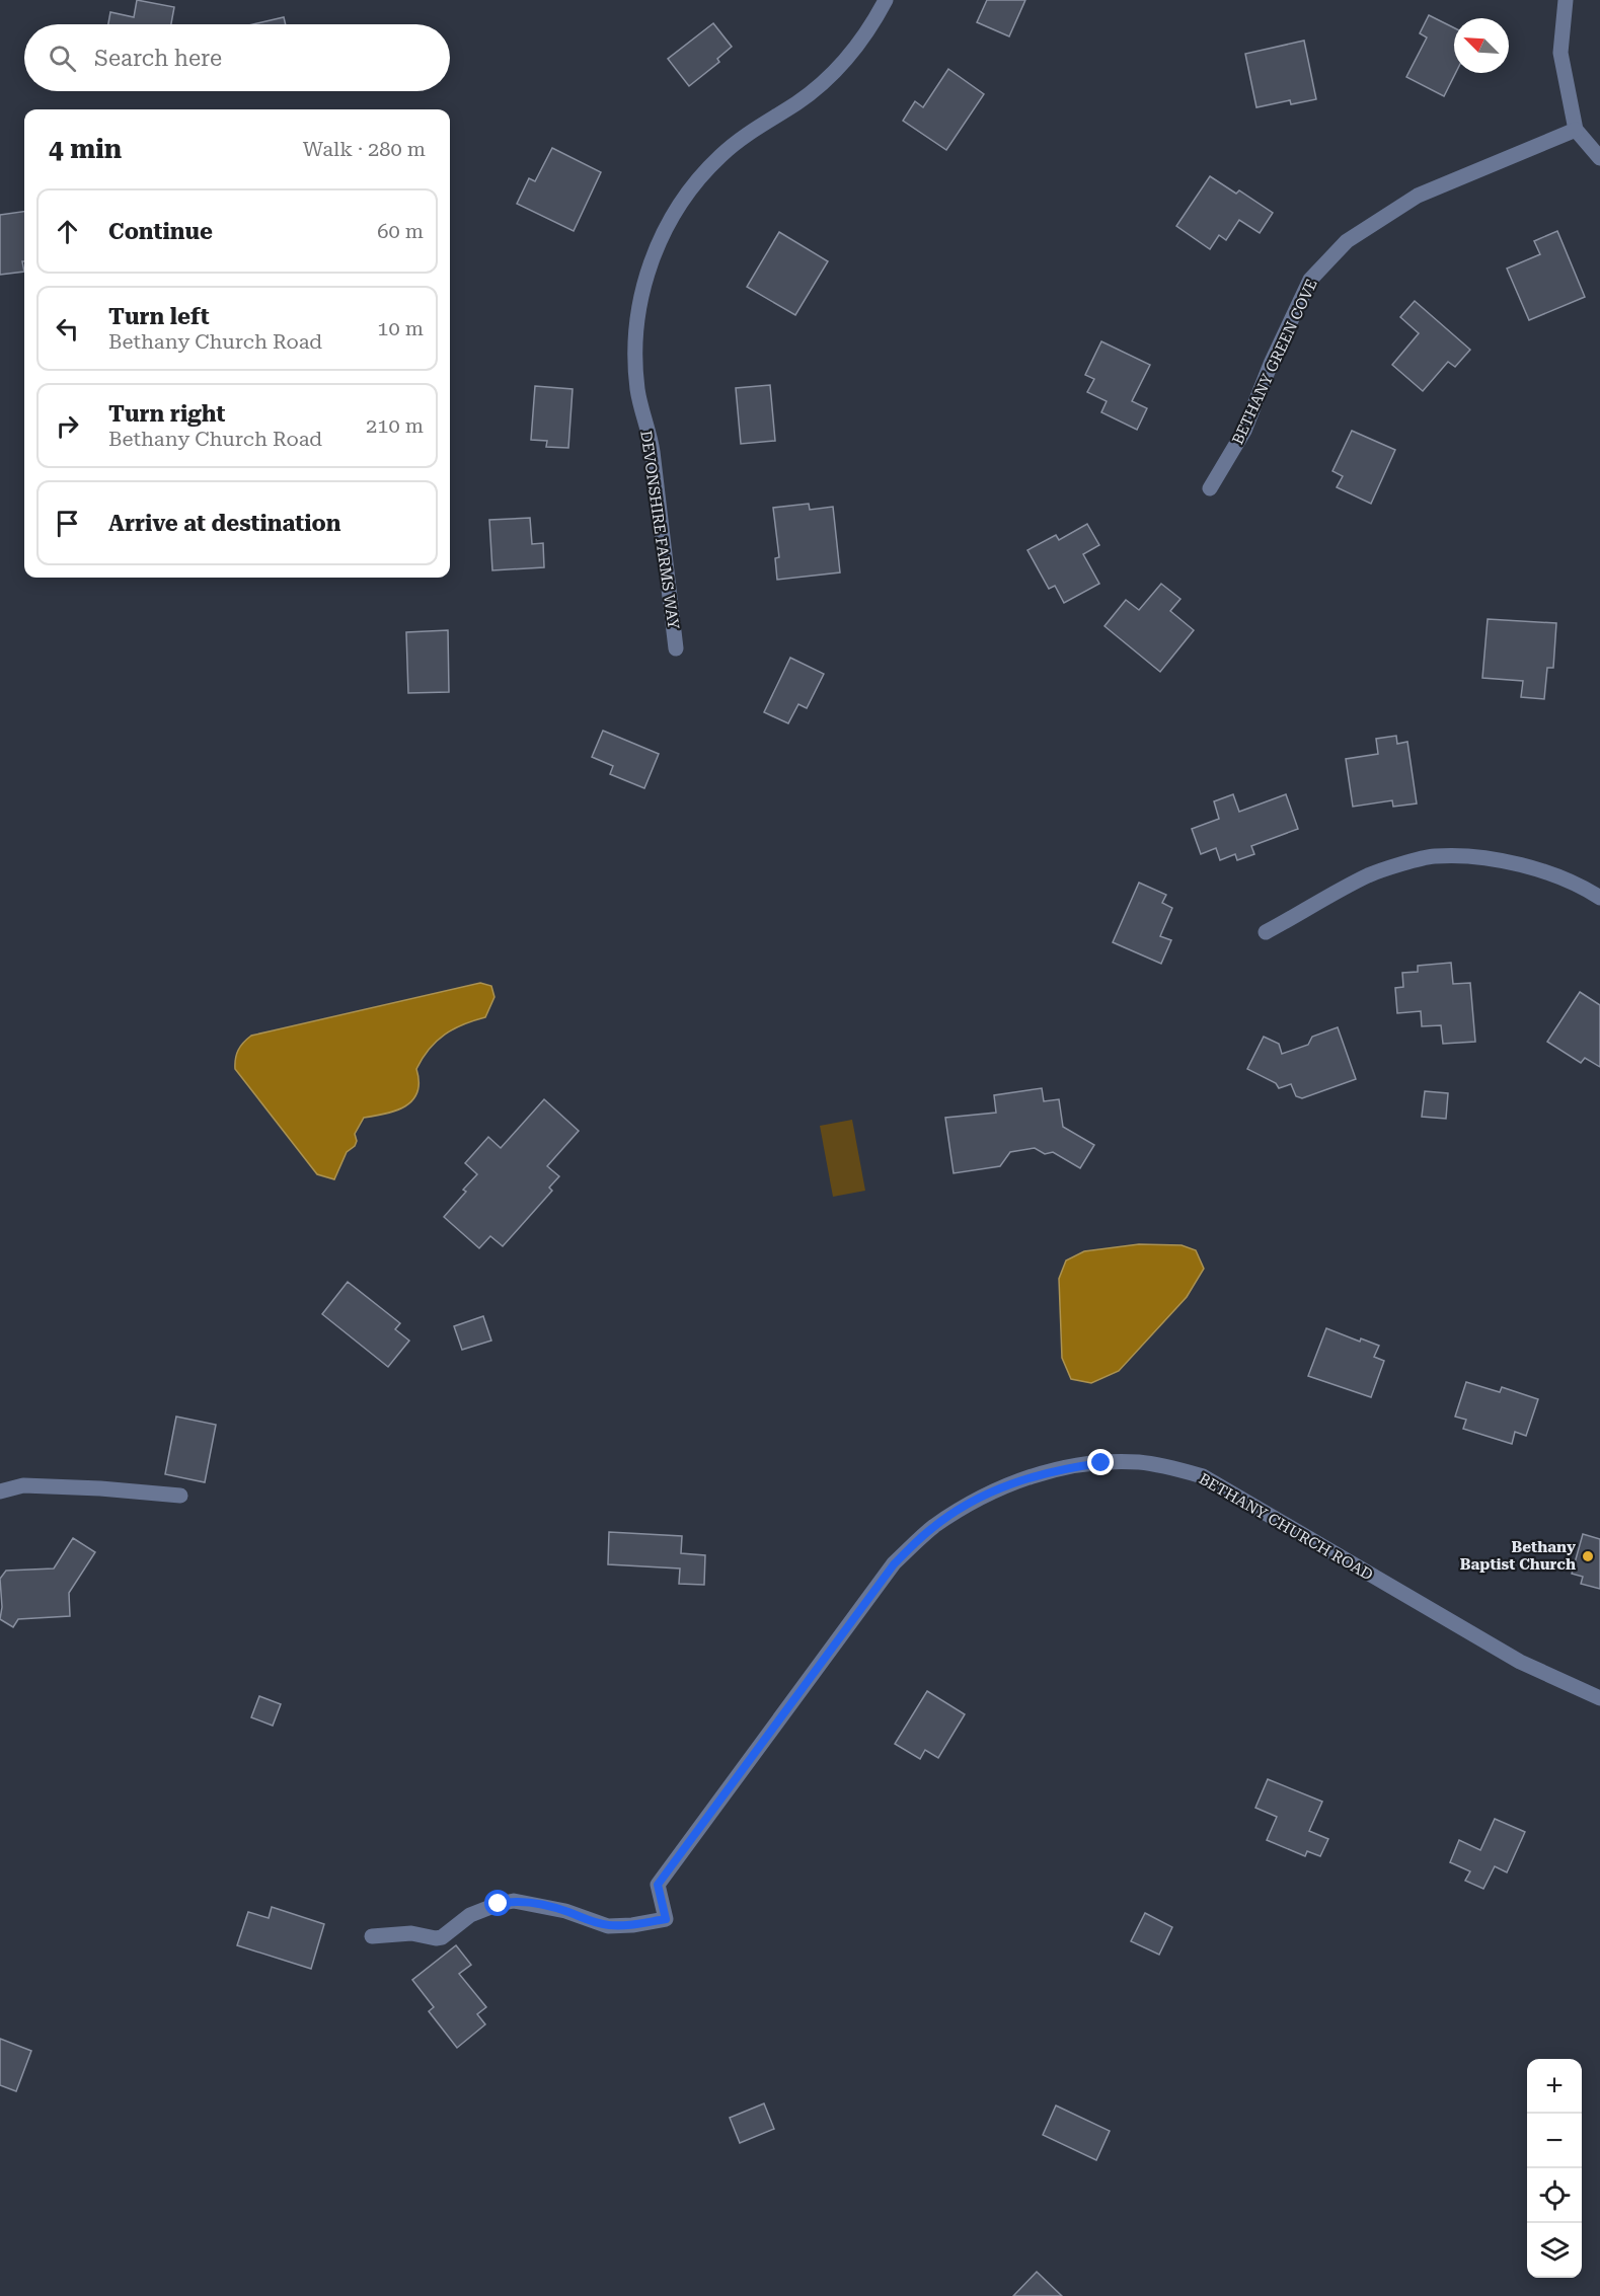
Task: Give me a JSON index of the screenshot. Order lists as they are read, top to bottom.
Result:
{
  "streets": {
    "street": ["BETHANY GREEN COVE", "DEVONSHIRE FARMS WAY", "BETHANY CHURCH ROAD"]
  },
  "places": ["Bethany Baptist Church"],
  "north": "top left",
  "page": {
    "search": "Search here",
    "heading": ["4 min", "Walk · 280 m"],
    "list": [
      ["Continue", "60 m"],
      ["Turn left", "Bethany Church Road", "10 m"],
      ["Turn right", "Bethany Church Road", "210 m"],
      "Arrive at destination"
    ],
    "map_buttons": ["+", "−"]
  }
}
